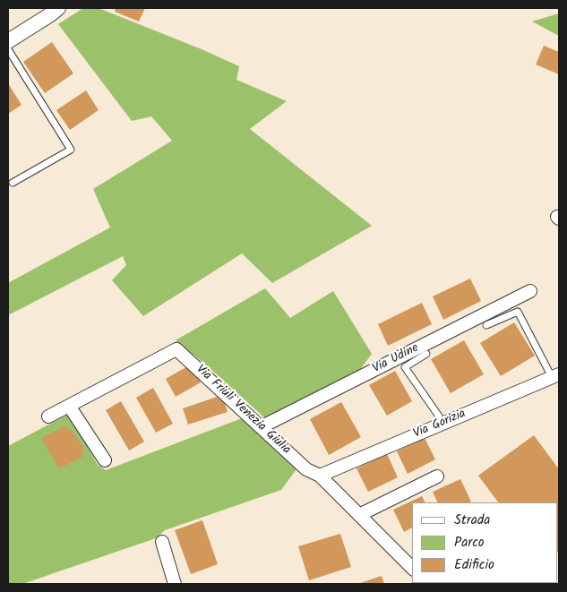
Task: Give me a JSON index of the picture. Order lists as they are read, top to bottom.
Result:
{
  "streets": {
    "street": ["Via Udine", "Via Friuli Venezia Giulia", "Via Gorizia"]
  },
  "crossings": [
    ["Via Udine", "Via Friuli Venezia Giulia"],
    ["Via Friuli Venezia Giulia", "Via Gorizia"]
  ],
  "legend": ["Strada", "Parco", "Edificio"]
}
